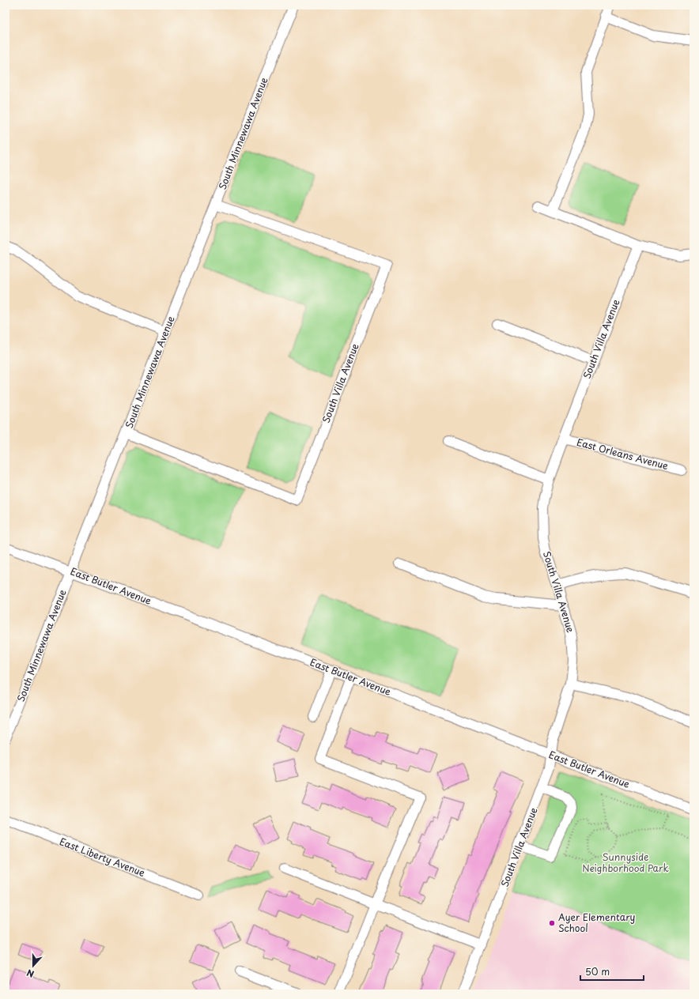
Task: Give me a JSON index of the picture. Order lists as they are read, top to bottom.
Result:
{
  "streets": {
    "street": [
      "South Minnewawa Avenue",
      "South Villa Avenue",
      "East Orleans Avenue",
      "East Butler Avenue",
      "East Liberty Avenue"
    ]
  },
  "crossings": [
    ["South Minnewawa Avenue", "South Villa Avenue"],
    ["South Minnewawa Avenue", "East Butler Avenue"],
    ["South Villa Avenue", "East Orleans Avenue"],
    ["South Villa Avenue", "East Butler Avenue"]
  ],
  "parks": ["Sunnyside Neighborhood Park"],
  "places": ["Ayer Elementary School"],
  "scale_bar": "50 m",
  "north": "bottom"
}
